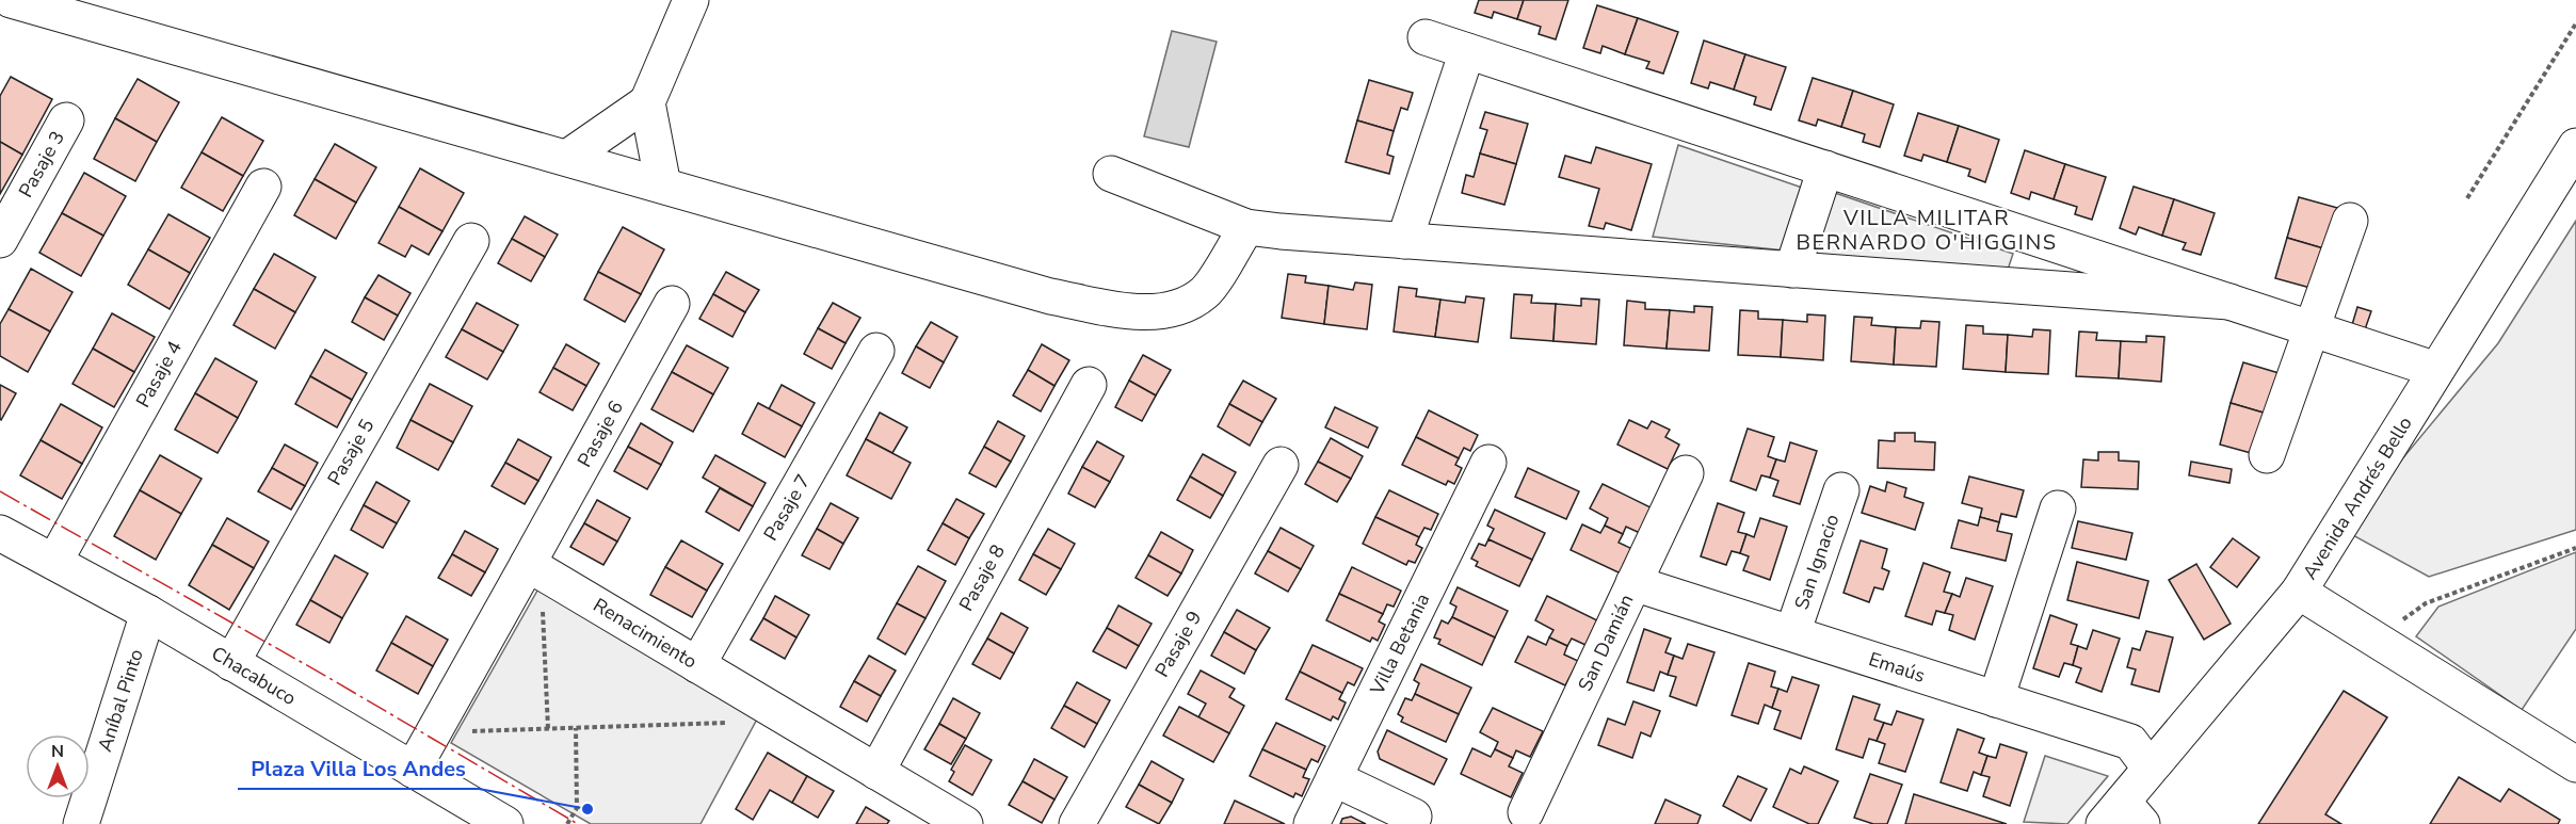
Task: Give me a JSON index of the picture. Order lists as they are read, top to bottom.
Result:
{
  "streets": {
    "street": [
      "Pasaje 3",
      "Pasaje 4",
      "Pasaje 6",
      "Pasaje 5",
      "Avenida Andrés Bello",
      "Pasaje 7",
      "San Ignacio",
      "Pasaje 8",
      "Renacimiento",
      "San Damián",
      "Pasaje 9",
      "Villa Betania",
      "Emaús",
      "Chacabuco",
      "Aníbal Pinto"
    ]
  },
  "crossings": [
    ["Pasaje 4", "Chacabuco"],
    ["Pasaje 6", "Renacimiento"],
    ["Pasaje 5", "Chacabuco"],
    ["Avenida Andrés Bello", "Emaús"],
    ["Pasaje 7", "Renacimiento"],
    ["San Ignacio", "Emaús"],
    ["Pasaje 8", "Renacimiento"],
    ["San Damián", "Emaús"],
    ["Chacabuco", "Aníbal Pinto"]
  ],
  "districts": ["VILLA MILITAR BERNARDO O'HIGGINS"],
  "places": ["Plaza Villa Los Andes"],
  "north": "top"
}
